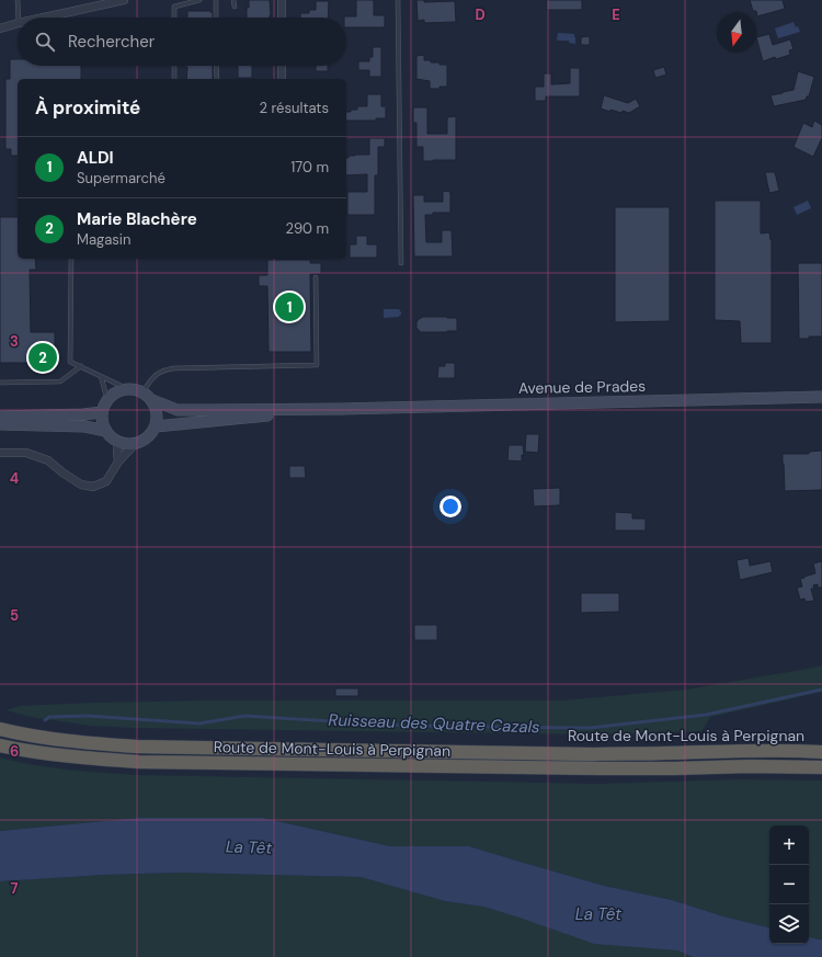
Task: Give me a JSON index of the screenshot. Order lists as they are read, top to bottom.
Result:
{
  "streets": {
    "highway": ["Route de Mont-Louis à Perpignan"],
    "main road": ["Avenue de Prades"]
  },
  "water": ["Ruisseau des Quatre Cazals", "La Têt"],
  "north": "bottom",
  "page": {
    "search": "Rechercher",
    "heading": ["À proximité", "2 résultats"],
    "list": [
      {
        "mark": "1",
        "name": "ALDI",
        "note": "Supermarché",
        "value": "170 m"
      },
      {
        "mark": "2",
        "name": "Marie Blachère",
        "note": "Magasin",
        "value": "290 m"
      }
    ],
    "pins": ["1", "2"],
    "map_buttons": ["+", "−"]
  },
  "grid": {
    "columns": ["D", "E"],
    "rows": [
      "3",
      "4",
      "5",
      "6",
      "7"
    ]
  }
}
